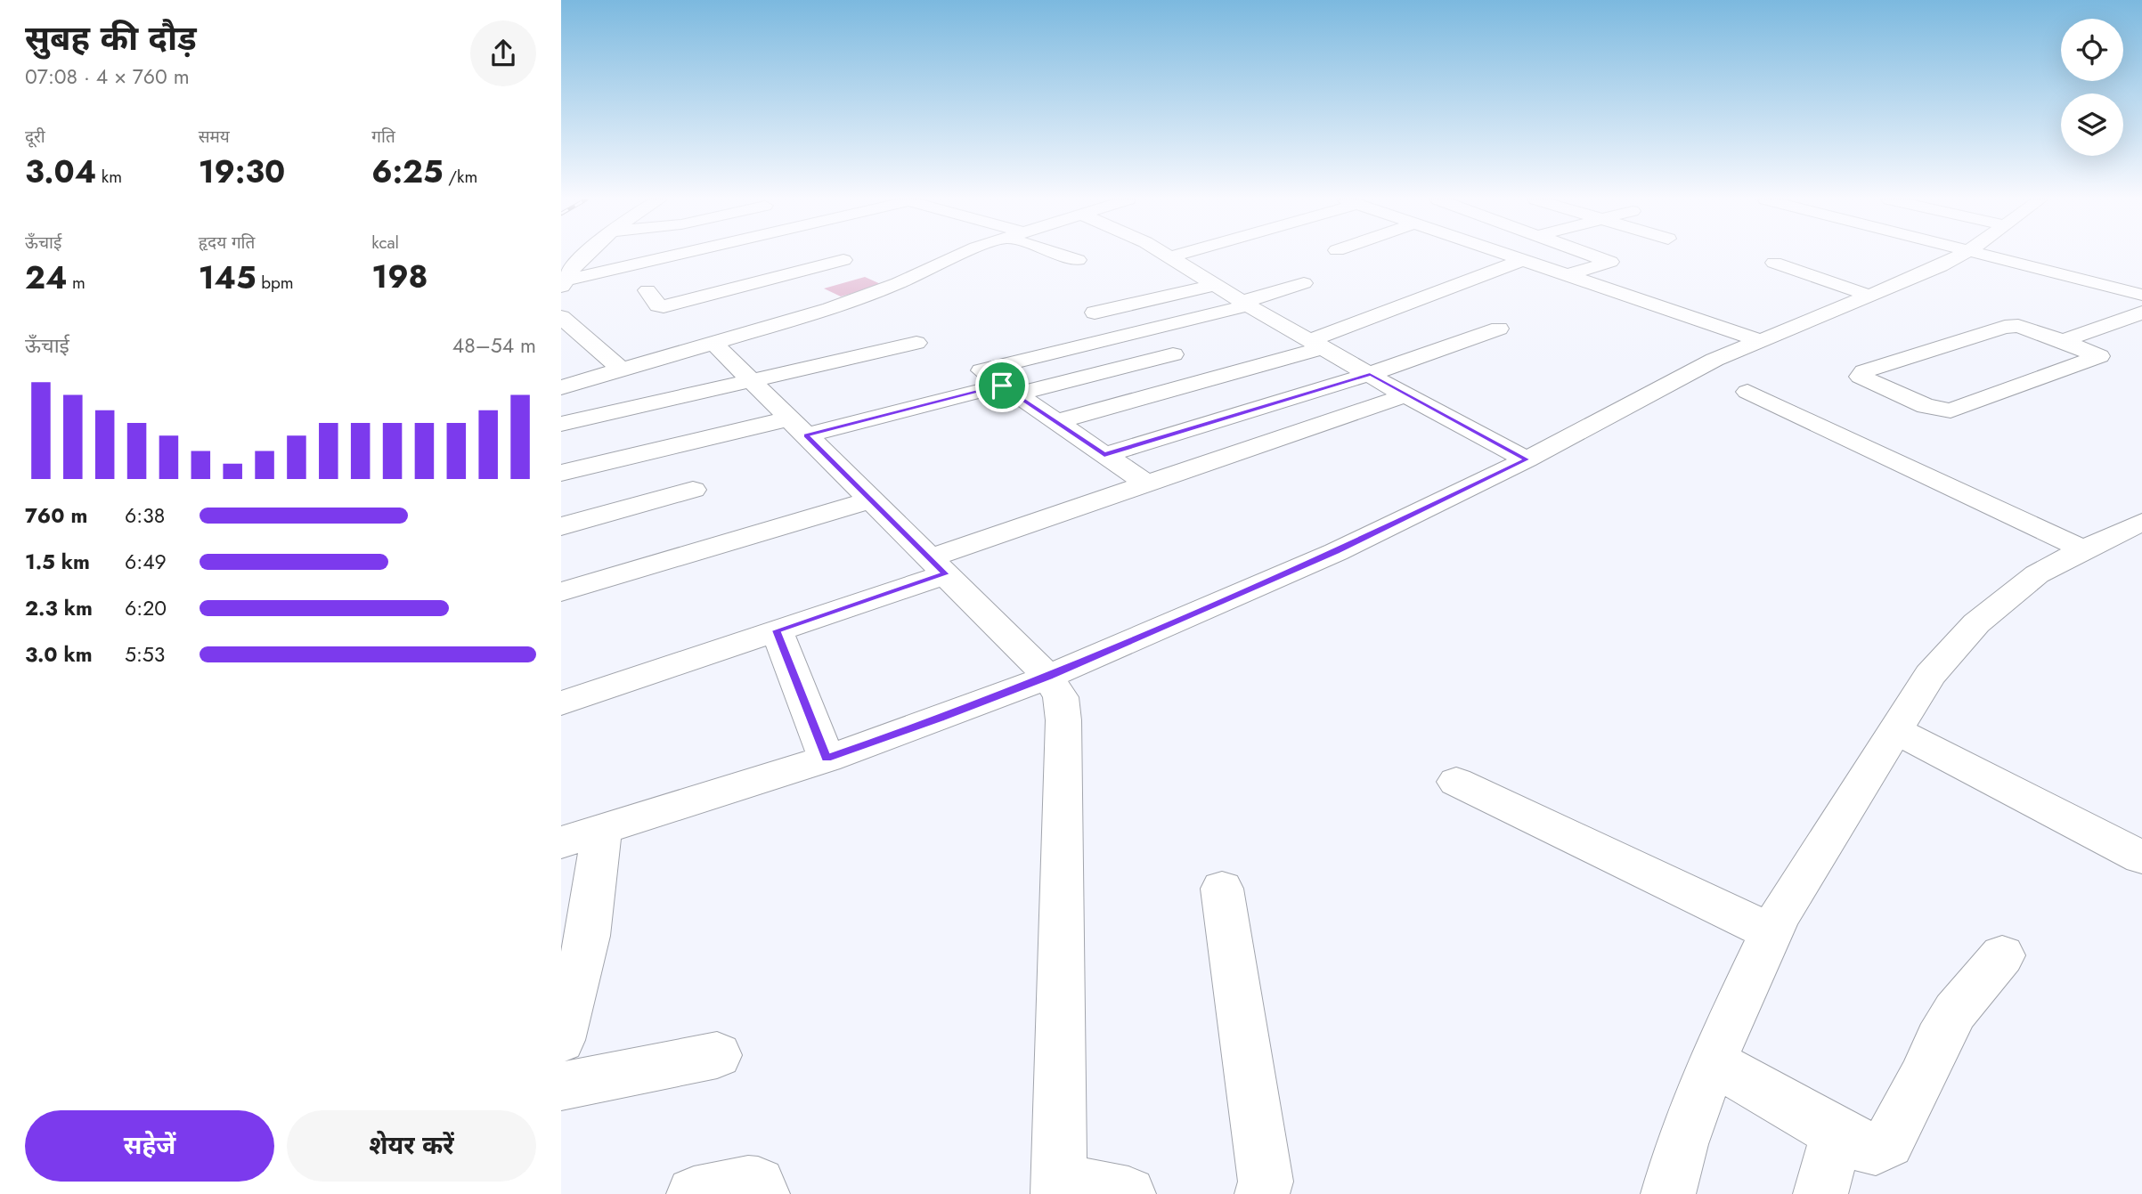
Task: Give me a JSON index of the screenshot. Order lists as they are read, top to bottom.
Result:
{
  "page": {
    "heading": ["सुबह की दौड़", "07:08 · 4 × 760 m"],
    "stats": [
      ["दूरी", "3.04 km"],
      ["समय", "19:30"],
      ["गति", "6:25 /km"],
      ["ऊँचाई", "24 m"],
      ["हृदय गति", "145 bpm"],
      ["kcal", "198"]
    ],
    "chart": ["ऊँचाई", "48–54 m"],
    "list": [
      {
        "name": "760 m",
        "note": "6:38"
      },
      {
        "name": "1.5 km",
        "note": "6:49"
      },
      {
        "name": "2.3 km",
        "note": "6:20"
      },
      {
        "name": "3.0 km",
        "note": "5:53"
      }
    ],
    "buttons": ["सहेजें", "शेयर करें"]
  }
}
